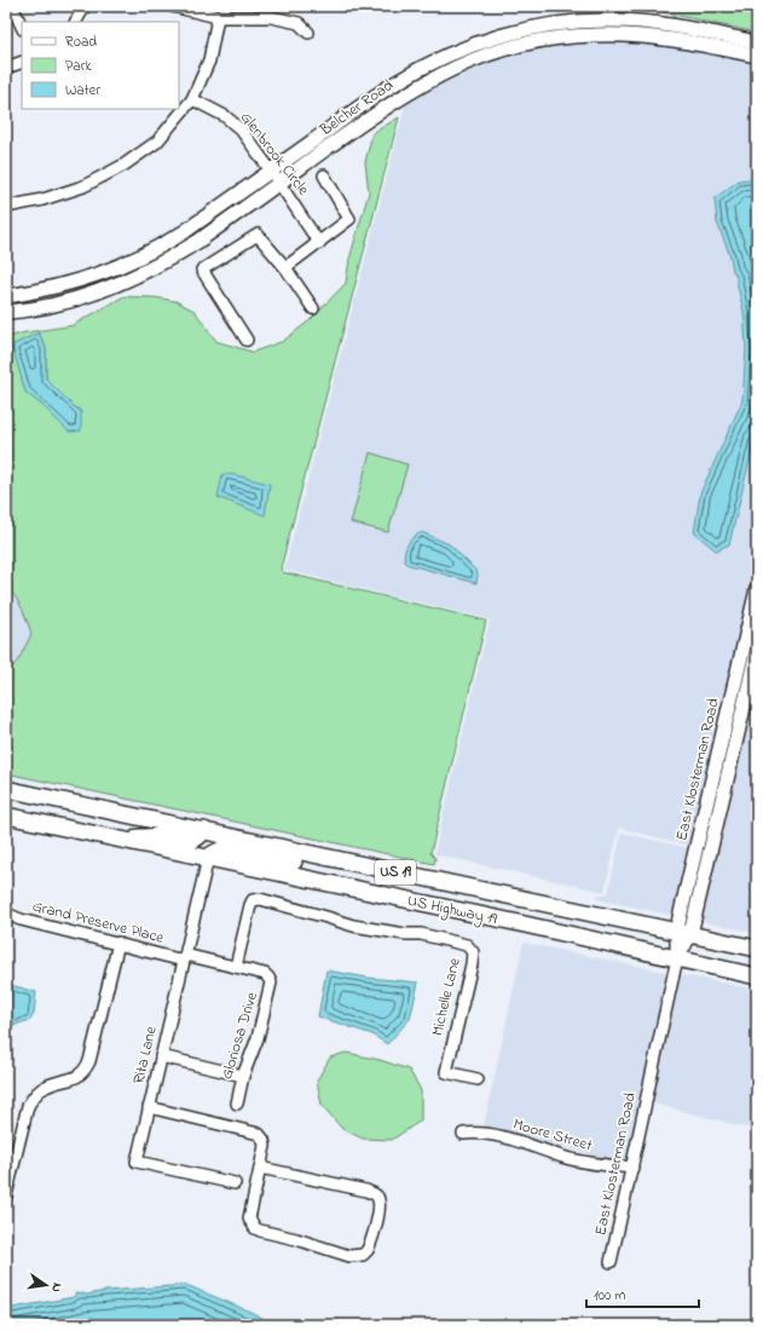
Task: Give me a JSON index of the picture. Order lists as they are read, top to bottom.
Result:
{
  "streets": {
    "highway": ["US 19", "US Highway 19"],
    "main road": ["Belcher Road", "East Klosterman Road"],
    "street": [
      "Glenbrook Circle",
      "Grand Preserve Place",
      "Michelle Lane",
      "Gloriosa Drive",
      "Rita Lane",
      "Moore Street"
    ]
  },
  "crossings": [
    ["Belcher Road", "Glenbrook Circle"],
    ["East Klosterman Road", "US Highway 19"],
    ["East Klosterman Road", "Moore Street"],
    ["US Highway 19", "Rita Lane"],
    ["Grand Preserve Place", "Michelle Lane"],
    ["Grand Preserve Place", "Gloriosa Drive"],
    ["Grand Preserve Place", "Rita Lane"]
  ],
  "legend": ["Road", "Park", "Water"],
  "scale_bar": "100 m",
  "north": "right"
}
